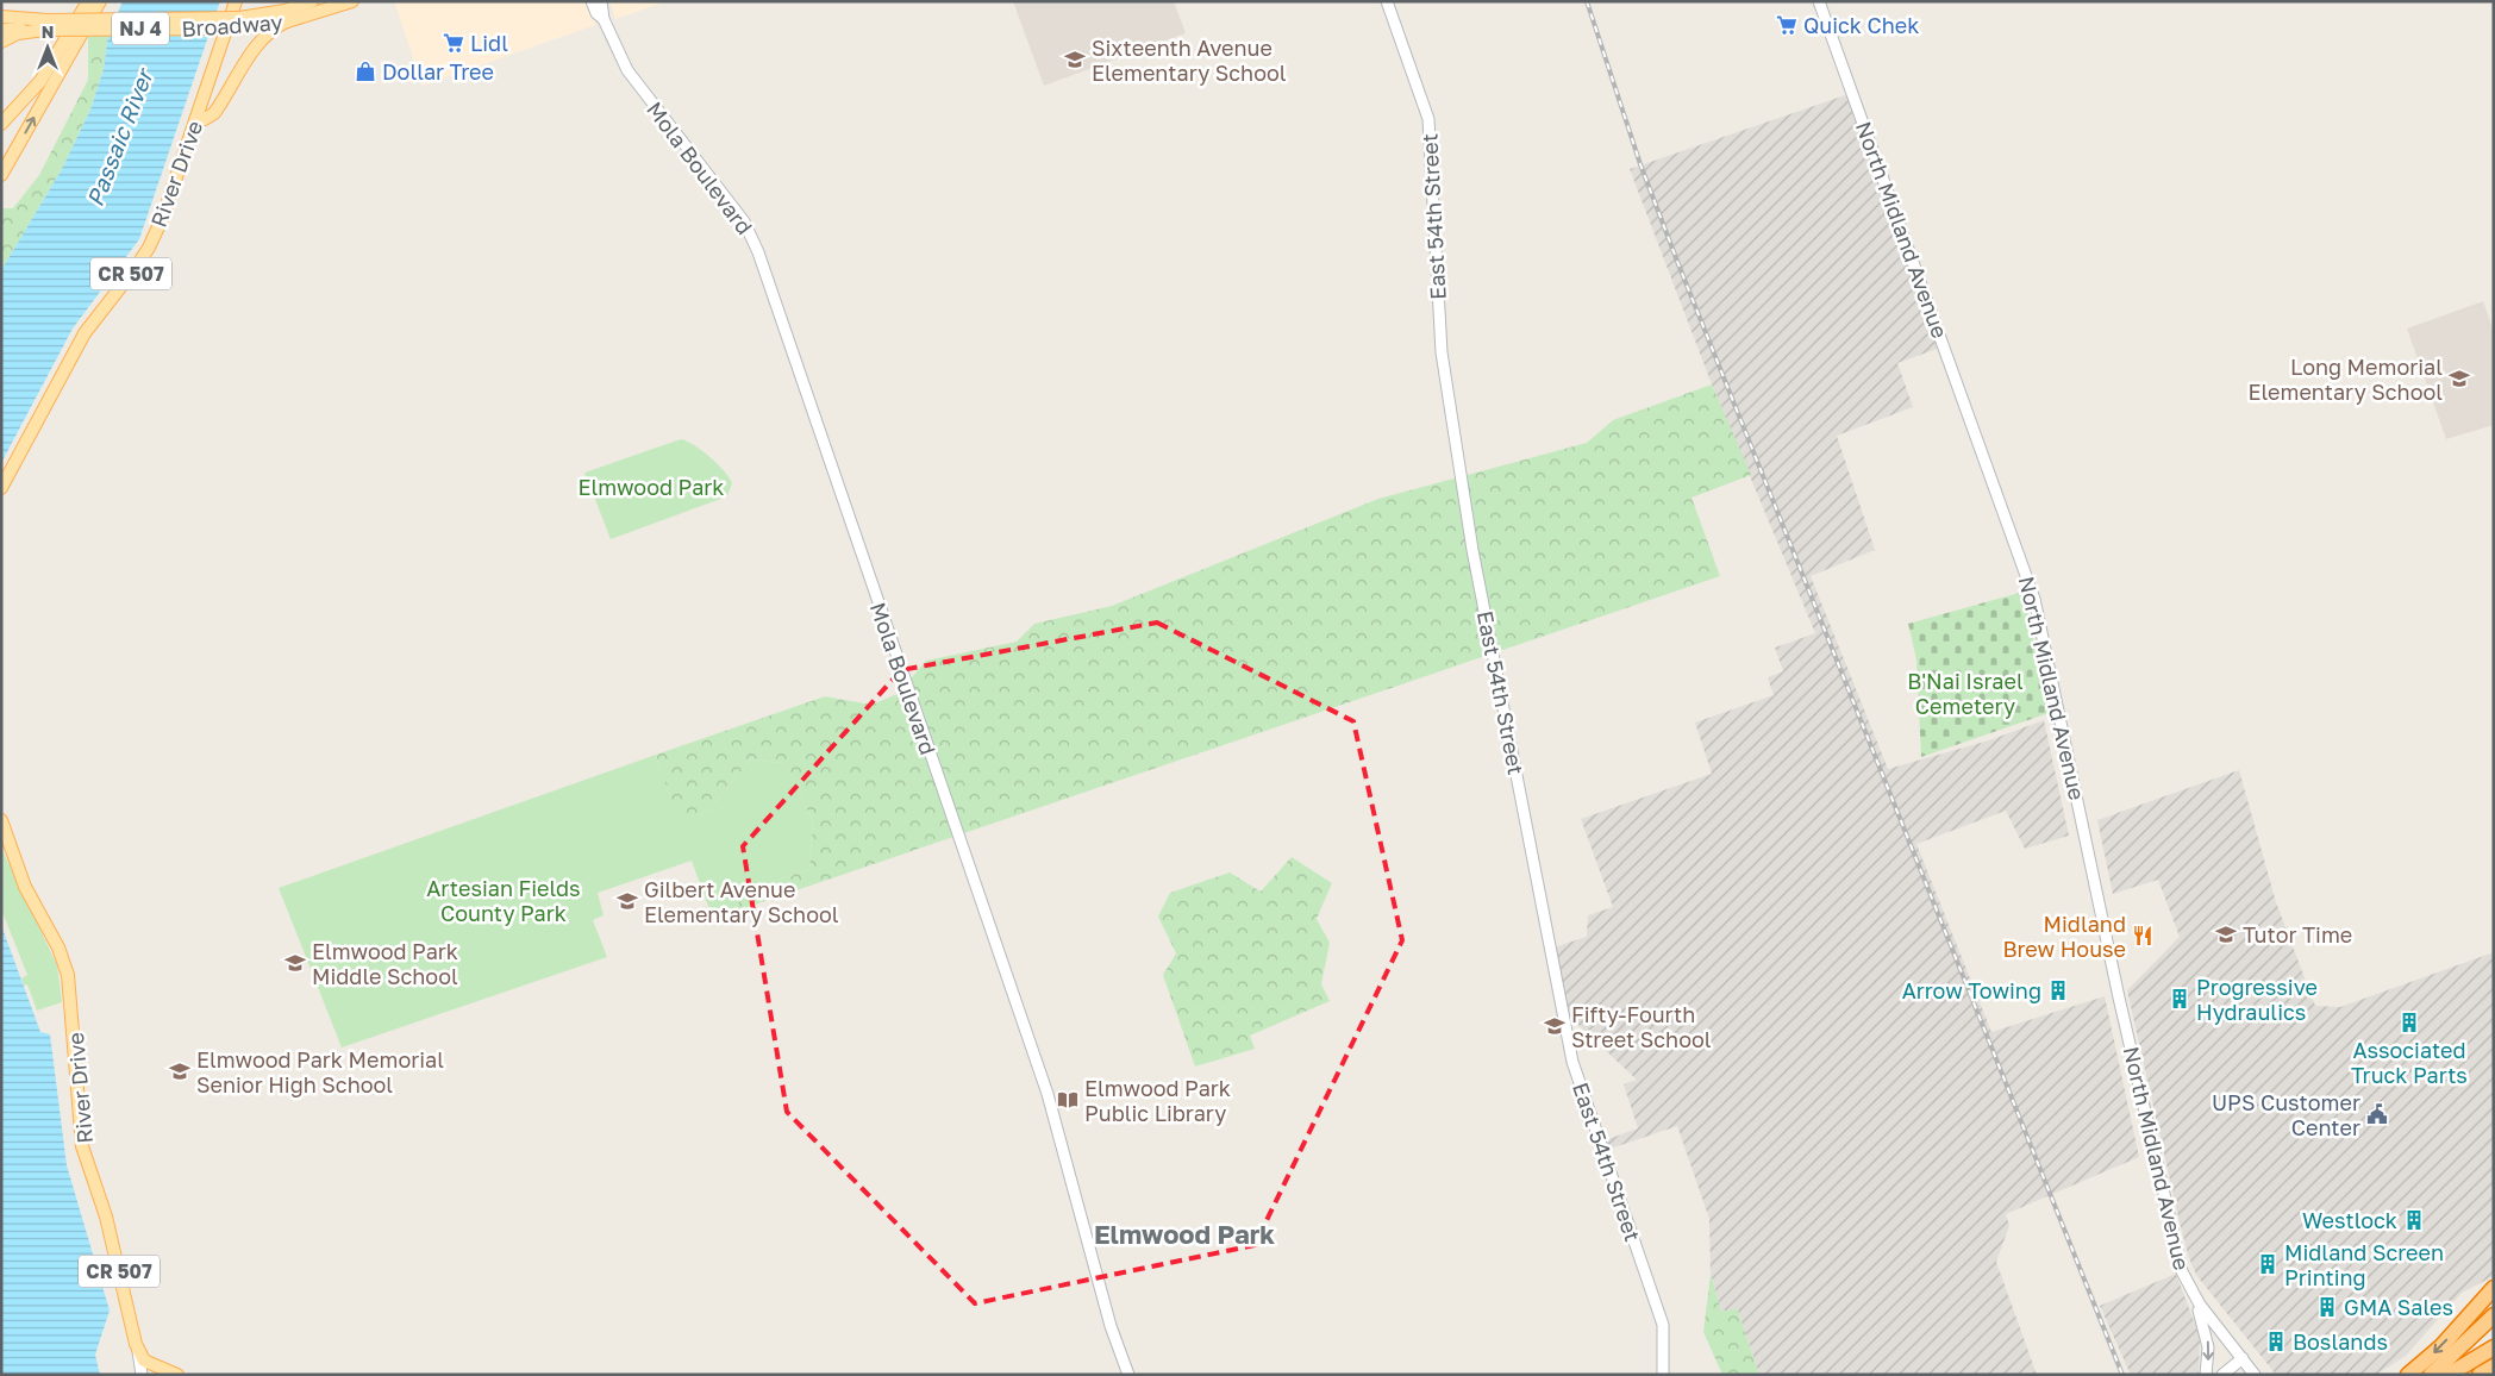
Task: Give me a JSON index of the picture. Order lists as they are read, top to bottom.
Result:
{
  "streets": {
    "main road": [
      "Broadway",
      "NJ 4",
      "River Drive",
      "CR 507"
    ],
    "street": ["Mola Boulevard", "East 54th Street", "North Midland Avenue"]
  },
  "districts": ["Elmwood Park"],
  "water": ["Passaic River"],
  "parks": ["Elmwood Park", "B'Nai Israel Cemetery", "Artesian Fields County Park"],
  "places": {
    "supermarket": ["Quick Chek", "Lidl"],
    "school or university": [
      "Sixteenth Avenue Elementary School",
      "Long Memorial Elementary School",
      "Gilbert Avenue Elementary School",
      "Tutor Time",
      "Elmwood Park Middle School",
      "Fifty-Fourth Street School",
      "Elmwood Park Memorial Senior High School"
    ],
    "shop": ["Dollar Tree"],
    "restaurant": ["Midland Brew House"],
    "building": [
      "Arrow Towing",
      "Progressive Hydraulics",
      "Associated Truck Parts",
      "Westlock",
      "Midland Screen Printing",
      "GMA Sales",
      "Boslands"
    ],
    "library": ["Elmwood Park Public Library"],
    "public building": ["UPS Customer Center"]
  },
  "north": "top"
}
